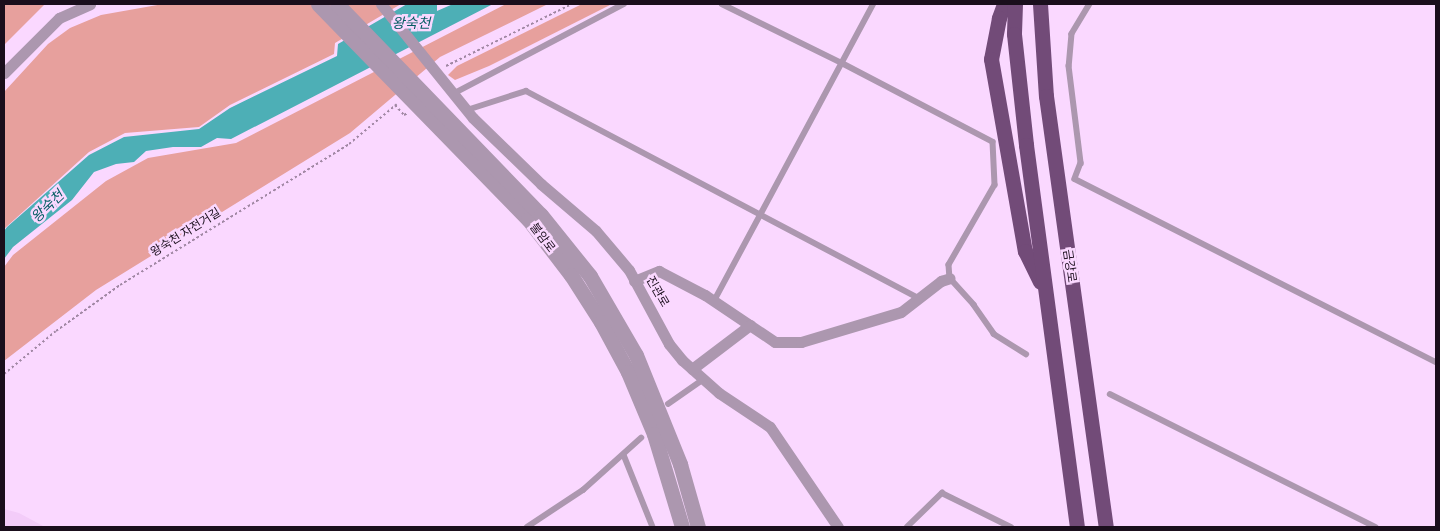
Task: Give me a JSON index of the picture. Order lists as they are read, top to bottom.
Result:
{
  "streets": {
    "highway": ["금강로"],
    "street": ["불암로", "진관로"],
    "path": ["왕숙천 자전거길"]
  },
  "water": ["왕숙천"]
}
